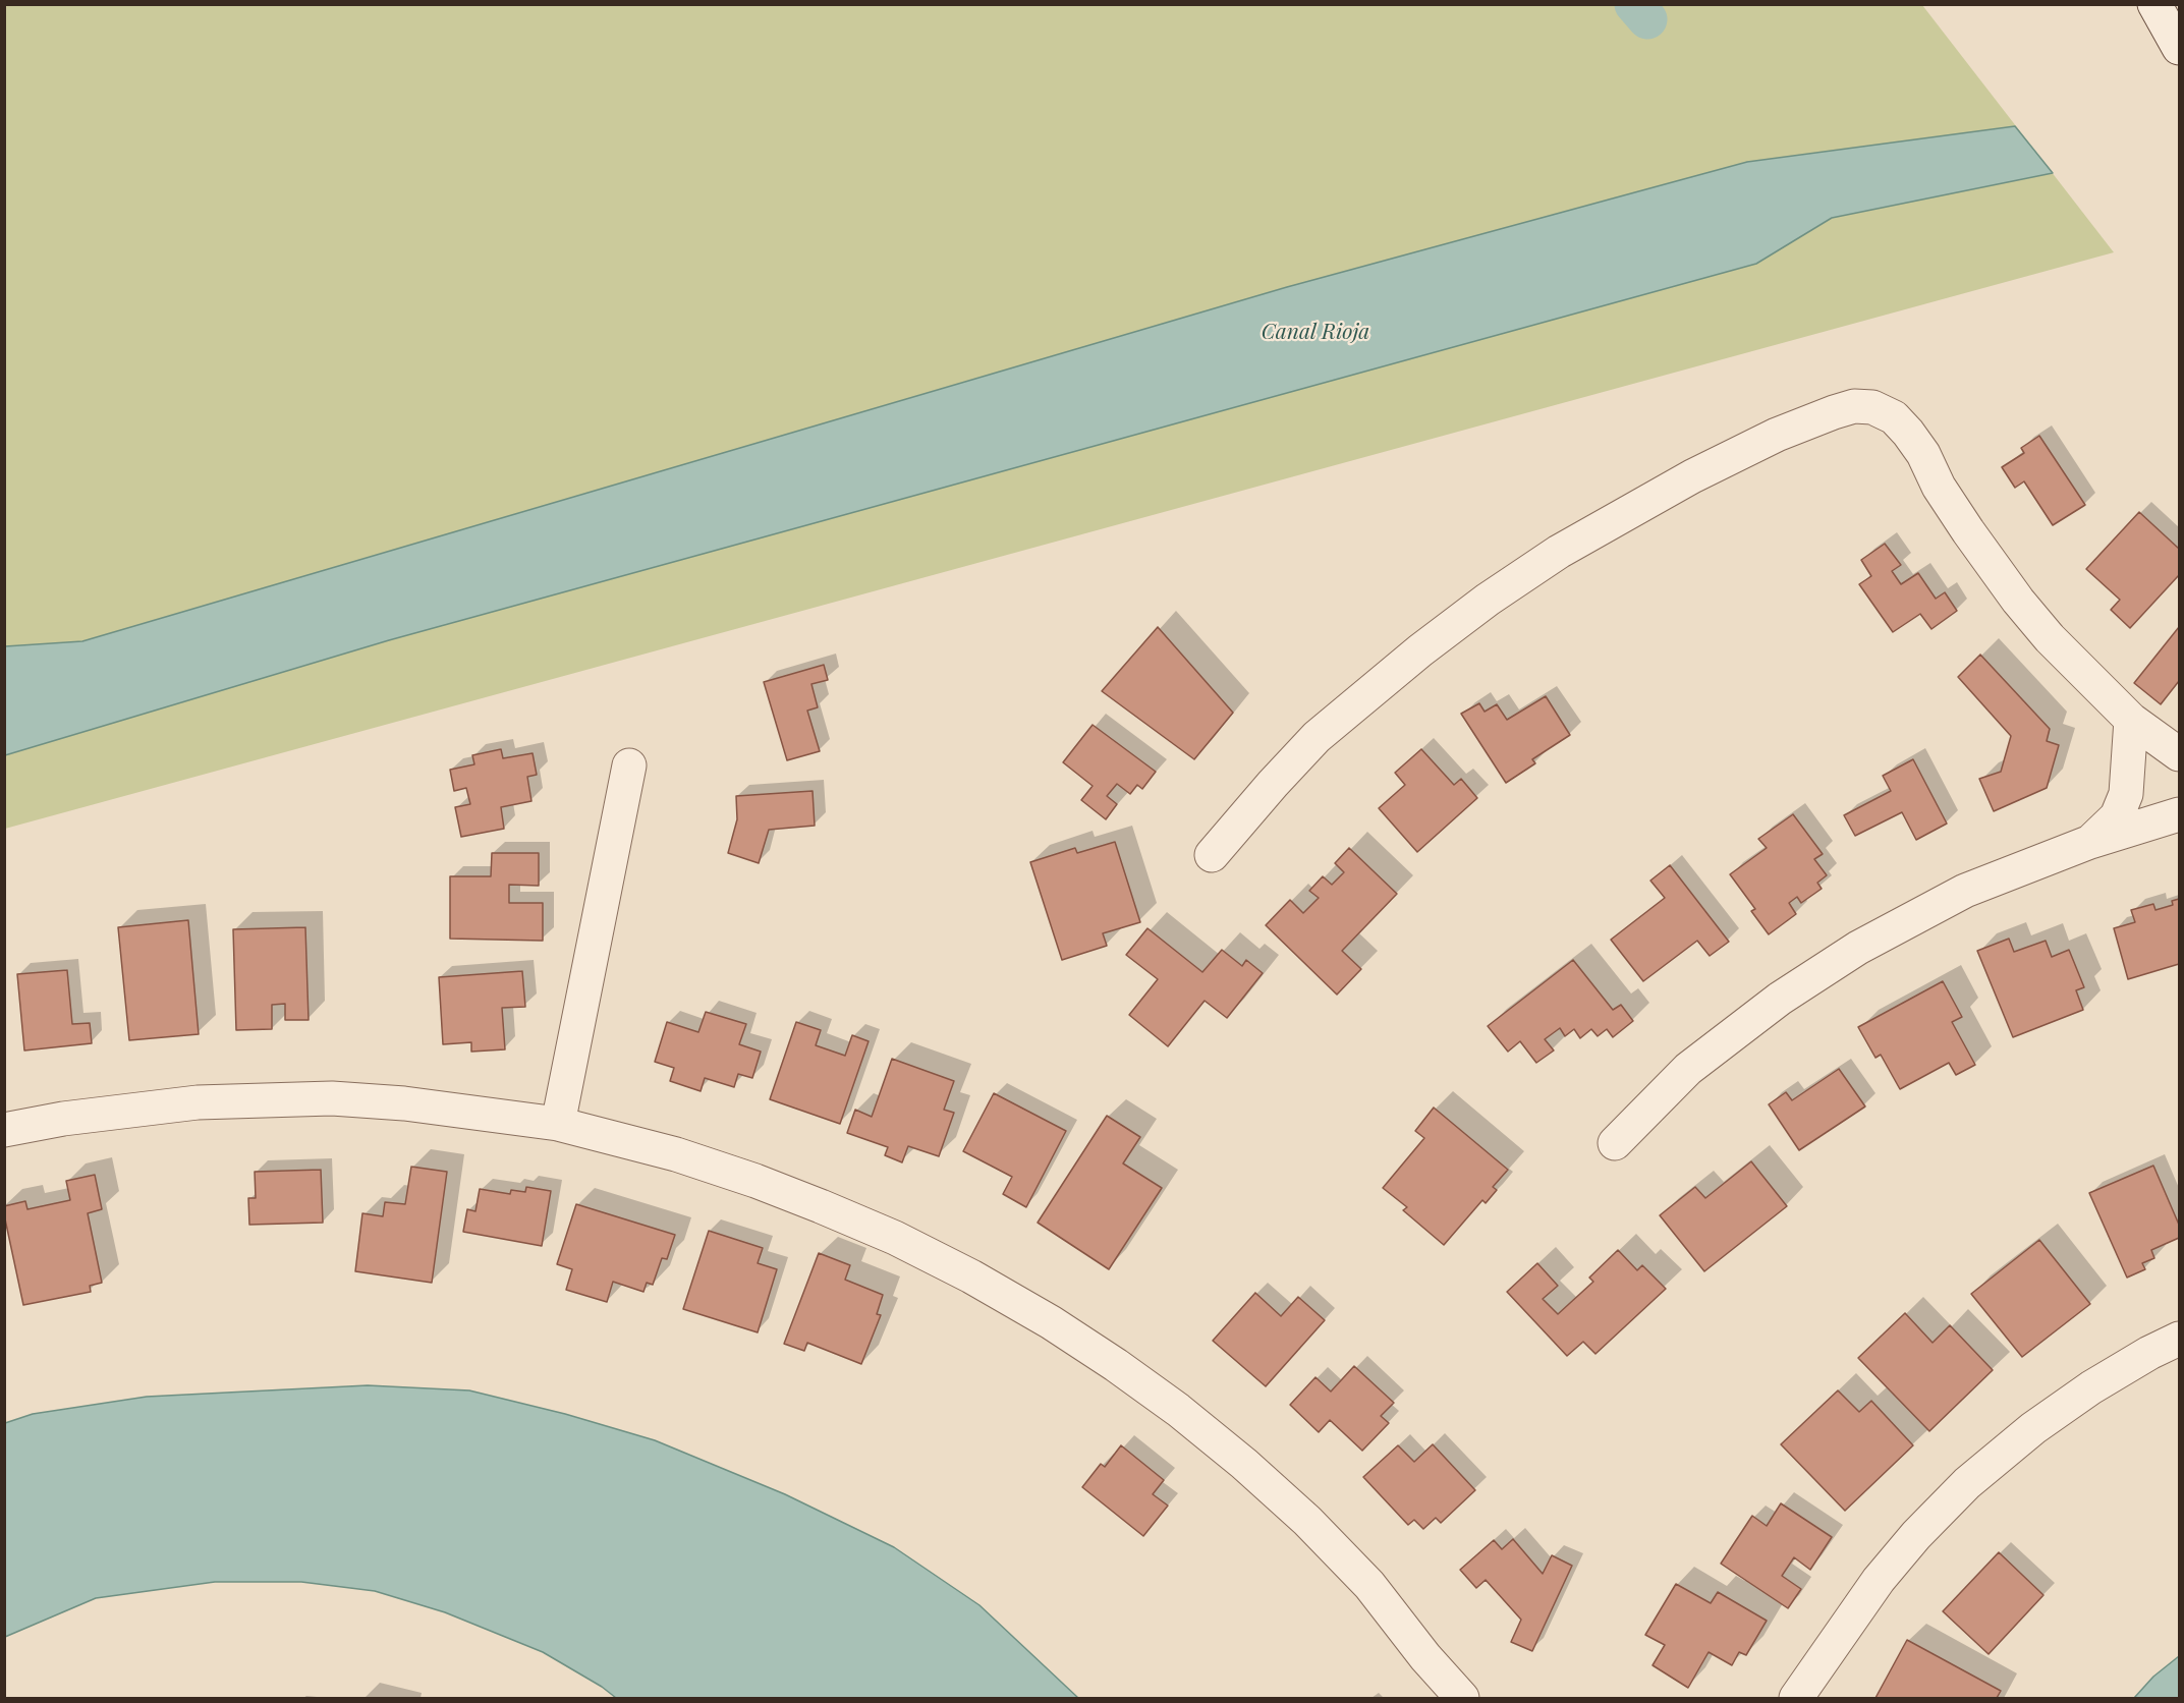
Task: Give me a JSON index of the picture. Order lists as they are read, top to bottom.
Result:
{
  "water": ["Canal Rioja"]
}
